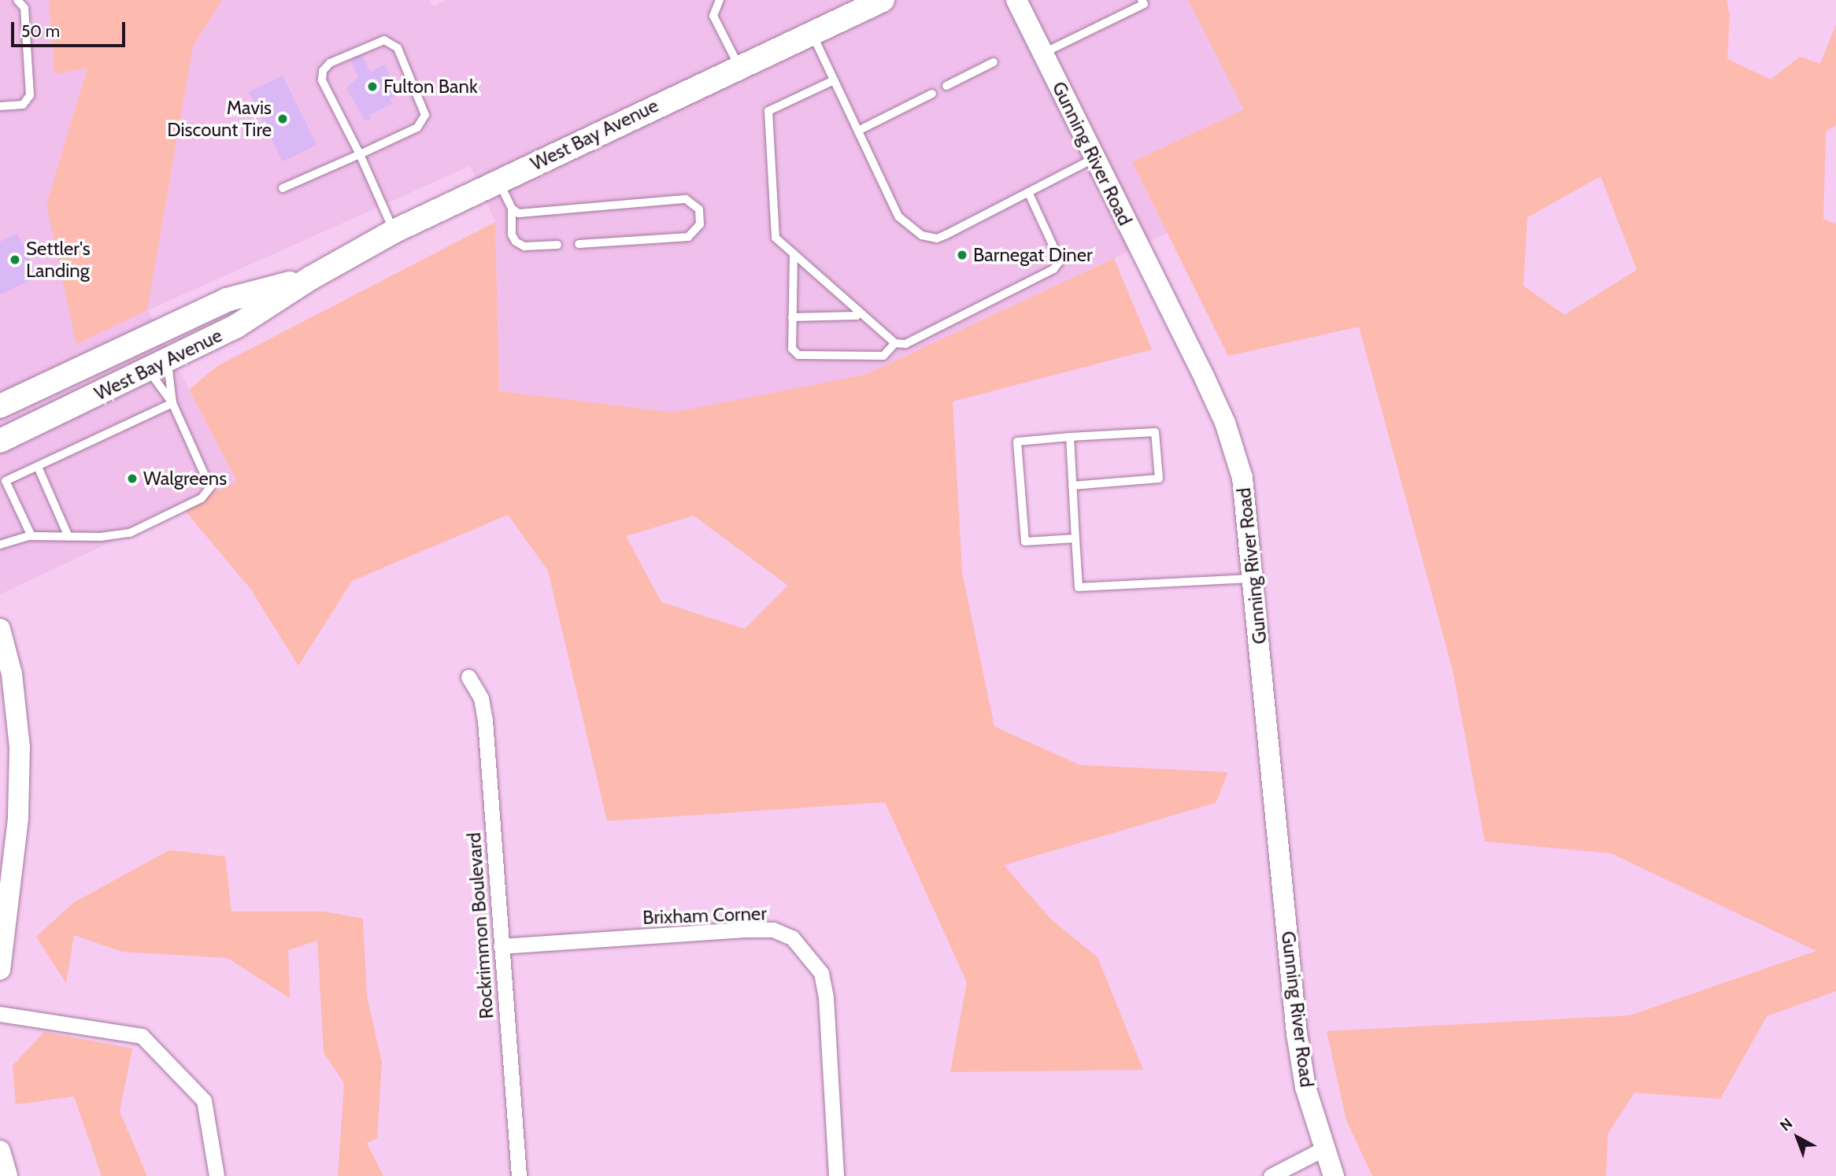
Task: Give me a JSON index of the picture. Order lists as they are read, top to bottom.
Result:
{
  "streets": {
    "main road": ["West Bay Avenue"],
    "street": ["Gunning River Road", "Brixham Corner", "Rockrimmon Boulevard"]
  },
  "crossings": [
    ["Brixham Corner", "Rockrimmon Boulevard"]
  ],
  "places": [
    "Fulton Bank",
    "Mavis Discount Tire",
    "Barnegat Diner",
    "Settler's Landing",
    "Walgreens"
  ],
  "scale_bar": "50 m",
  "north": "top left"
}
